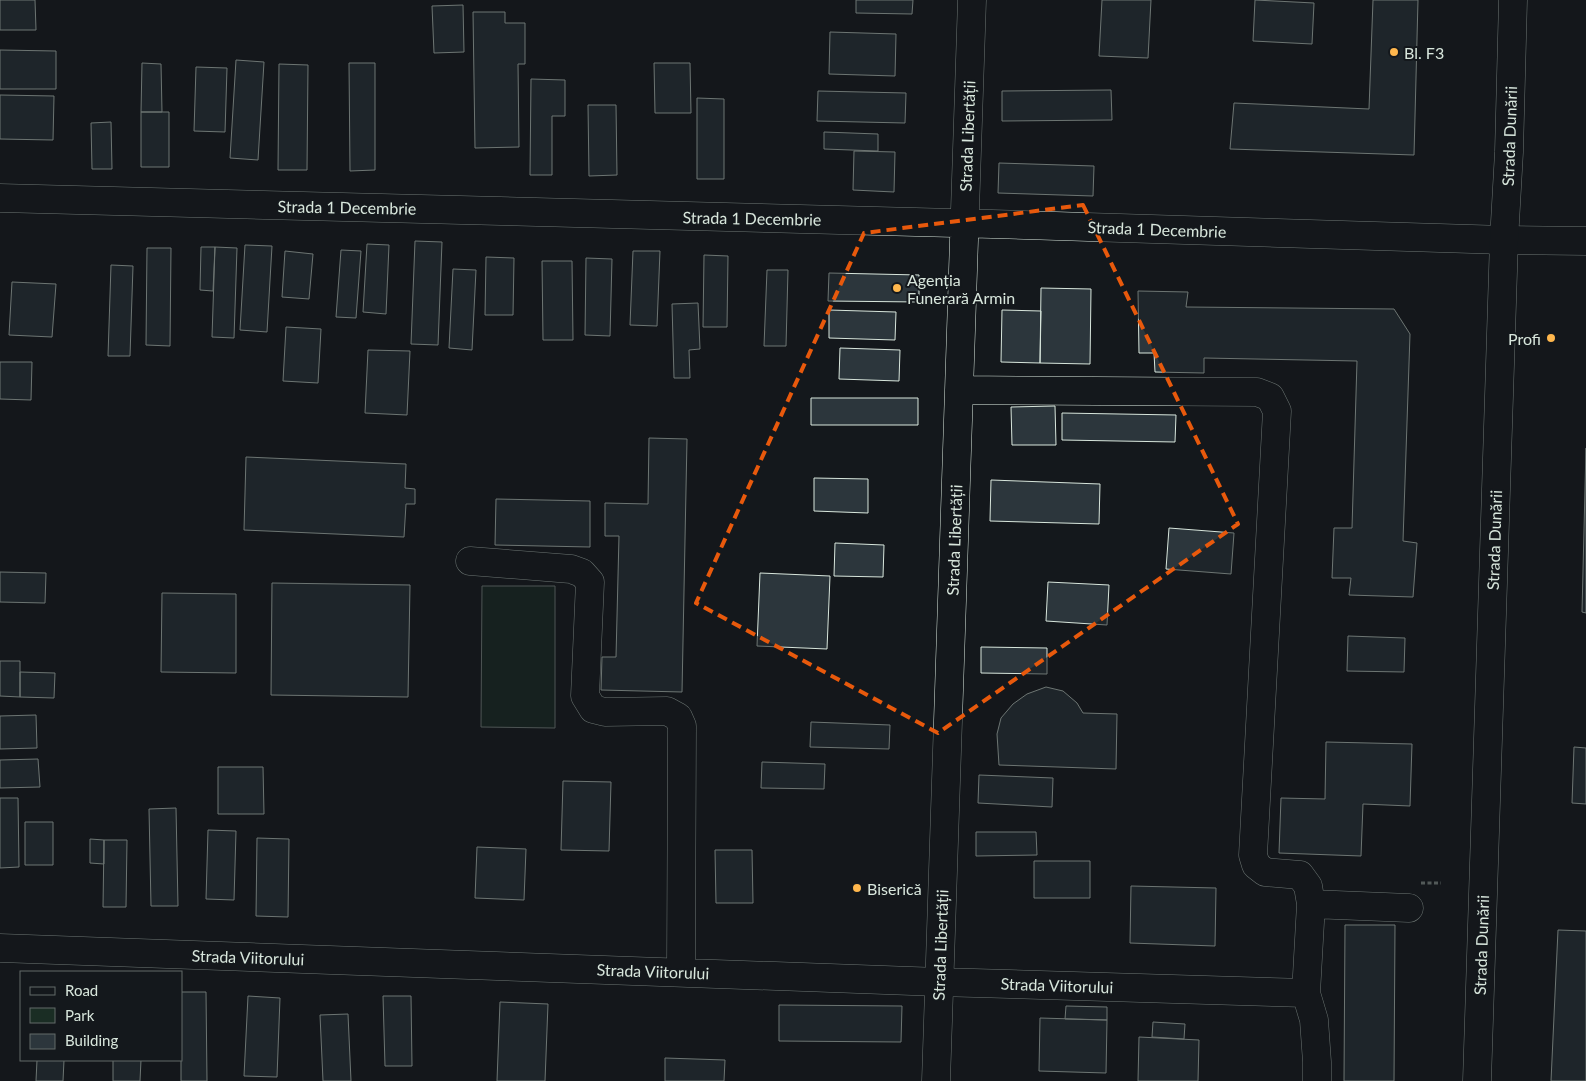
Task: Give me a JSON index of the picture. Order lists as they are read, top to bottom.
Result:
{
  "streets": {
    "street": [
      "Strada Libertății",
      "Strada Dunării",
      "Strada 1 Decembrie",
      "Strada Viitorului"
    ]
  },
  "crossings": [
    ["Strada Libertății", "Strada 1 Decembrie"],
    ["Strada Libertății", "Strada Viitorului"],
    ["Strada Dunării", "Strada 1 Decembrie"]
  ],
  "places": [
    "Bl. F3",
    "Agenția Funerară Armin",
    "Profi",
    "Biserică"
  ],
  "legend": ["Road", "Park", "Building"]
}
